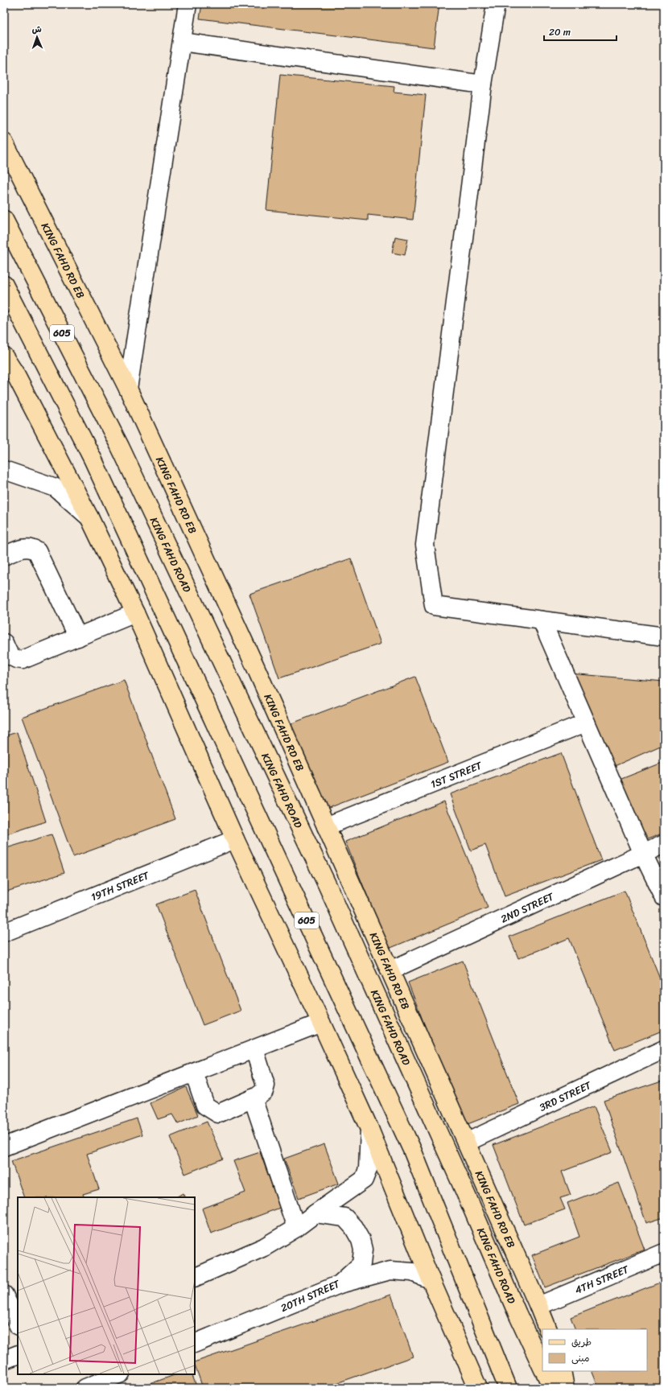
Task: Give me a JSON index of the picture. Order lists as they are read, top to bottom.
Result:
{
  "streets": {
    "main road": ["KING FAHD RD EB", "605", "KING FAHD ROAD"],
    "street": [
      "1ST STREET",
      "19TH STREET",
      "2ND STREET",
      "3RD STREET",
      "4TH STREET",
      "20TH STREET"
    ]
  },
  "crossings": [
    ["KING FAHD RD EB", "1ST STREET"],
    ["KING FAHD RD EB", "2ND STREET"],
    ["KING FAHD RD EB", "3RD STREET"],
    ["KING FAHD RD EB", "4TH STREET"]
  ],
  "legend": ["طريق", "مبنى"],
  "scale_bar": "20 m",
  "north": "top"
}
